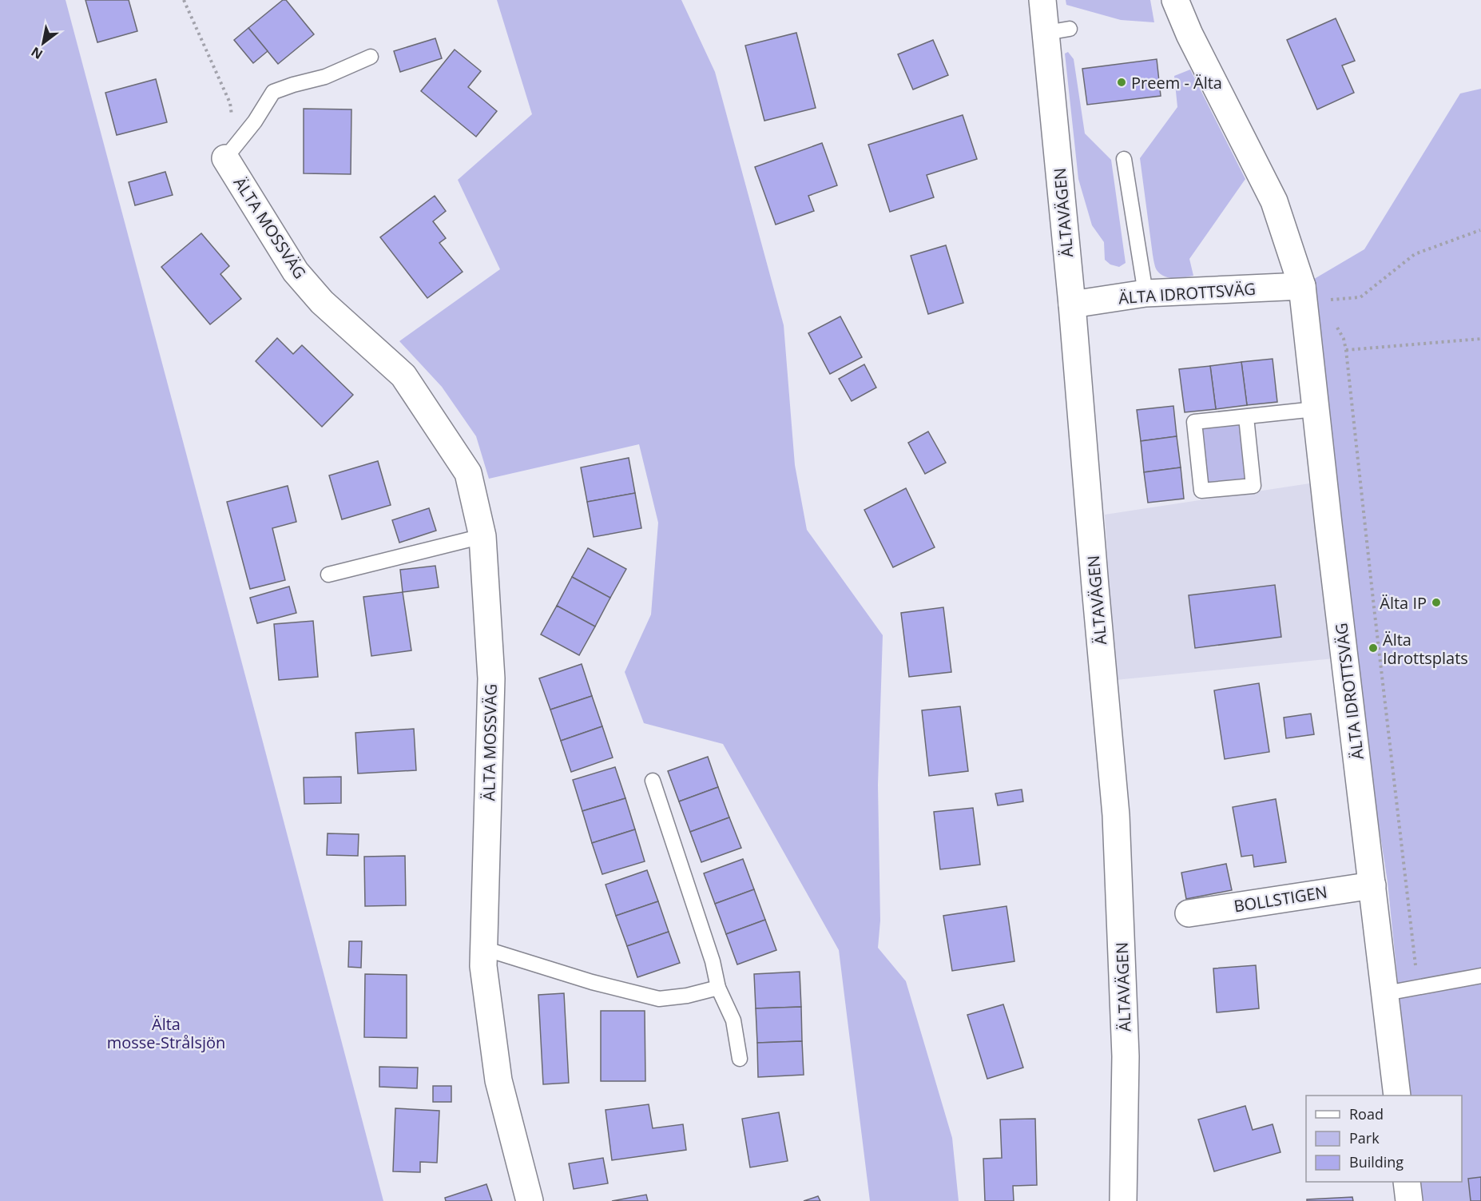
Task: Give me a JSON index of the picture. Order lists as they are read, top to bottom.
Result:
{
  "streets": {
    "street": [
      "ÄLTAVÄGEN",
      "ÄLTA MOSSVÄG",
      "ÄLTA IDROTTSVÄG",
      "BOLLSTIGEN"
    ]
  },
  "crossings": [
    ["ÄLTAVÄGEN", "ÄLTA IDROTTSVÄG"],
    ["ÄLTA IDROTTSVÄG", "BOLLSTIGEN"]
  ],
  "parks": ["Älta mosse-Strålsjön"],
  "places": ["Preem - Älta", "Älta IP", "Älta Idrottsplats"],
  "legend": ["Road", "Park", "Building"],
  "north": "bottom left"
}
